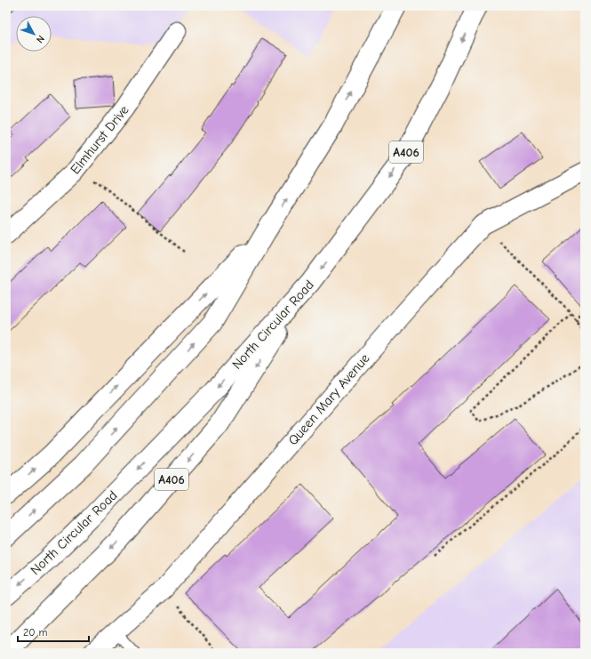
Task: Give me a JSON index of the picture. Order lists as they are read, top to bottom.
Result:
{
  "streets": {
    "highway": ["A406", "North Circular Road"],
    "street": ["Elmhurst Drive", "Queen Mary Avenue"]
  },
  "crossings": [
    ["A406", "North Circular Road"]
  ],
  "scale_bar": "20 m",
  "north": "bottom right"
}
